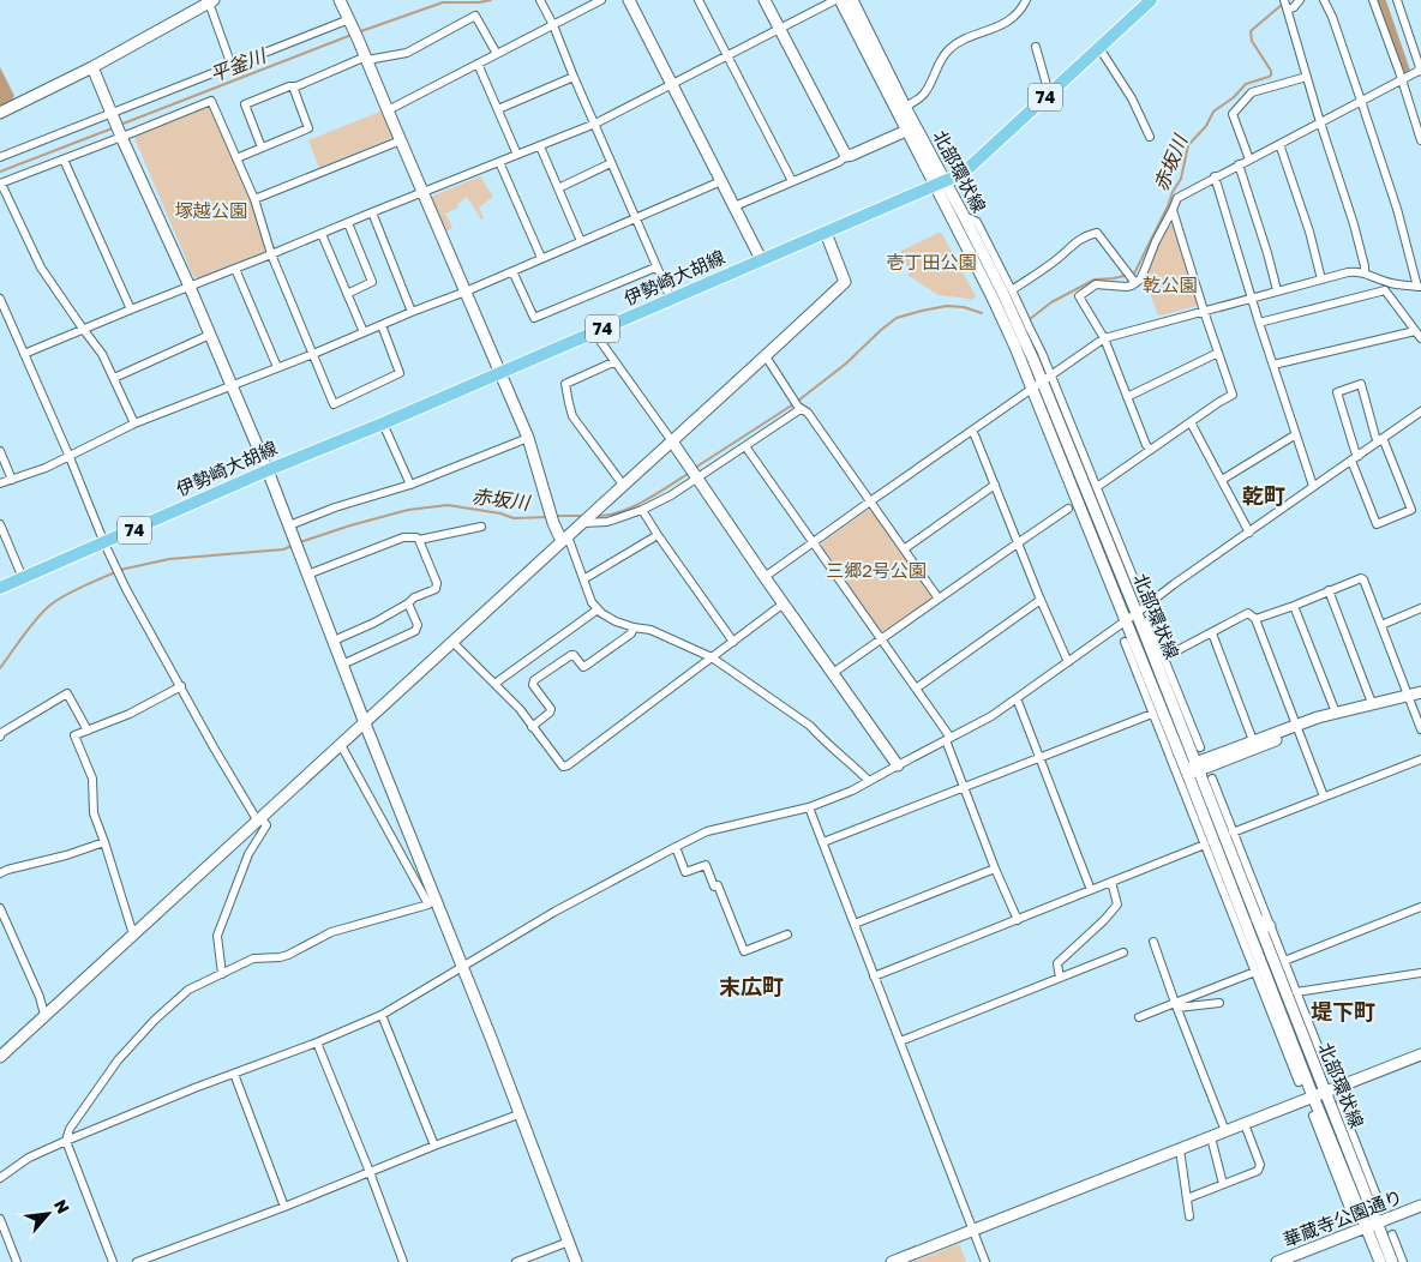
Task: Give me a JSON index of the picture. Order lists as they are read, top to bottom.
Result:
{
  "streets": {
    "main road": ["74", "伊勢崎大胡線"],
    "street": ["北部環状線", "華蔵寺公園通り"]
  },
  "crossings": [
    ["北部環状線", "伊勢崎大胡線"],
    ["北部環状線", "華蔵寺公園通り"]
  ],
  "districts": ["乾町", "末広町", "堤下町"],
  "water": ["平釜川", "赤坂川"],
  "parks": [
    "塚越公園",
    "壱丁田公園",
    "乾公園",
    "三郷2号公園"
  ],
  "north": "top right"
}
